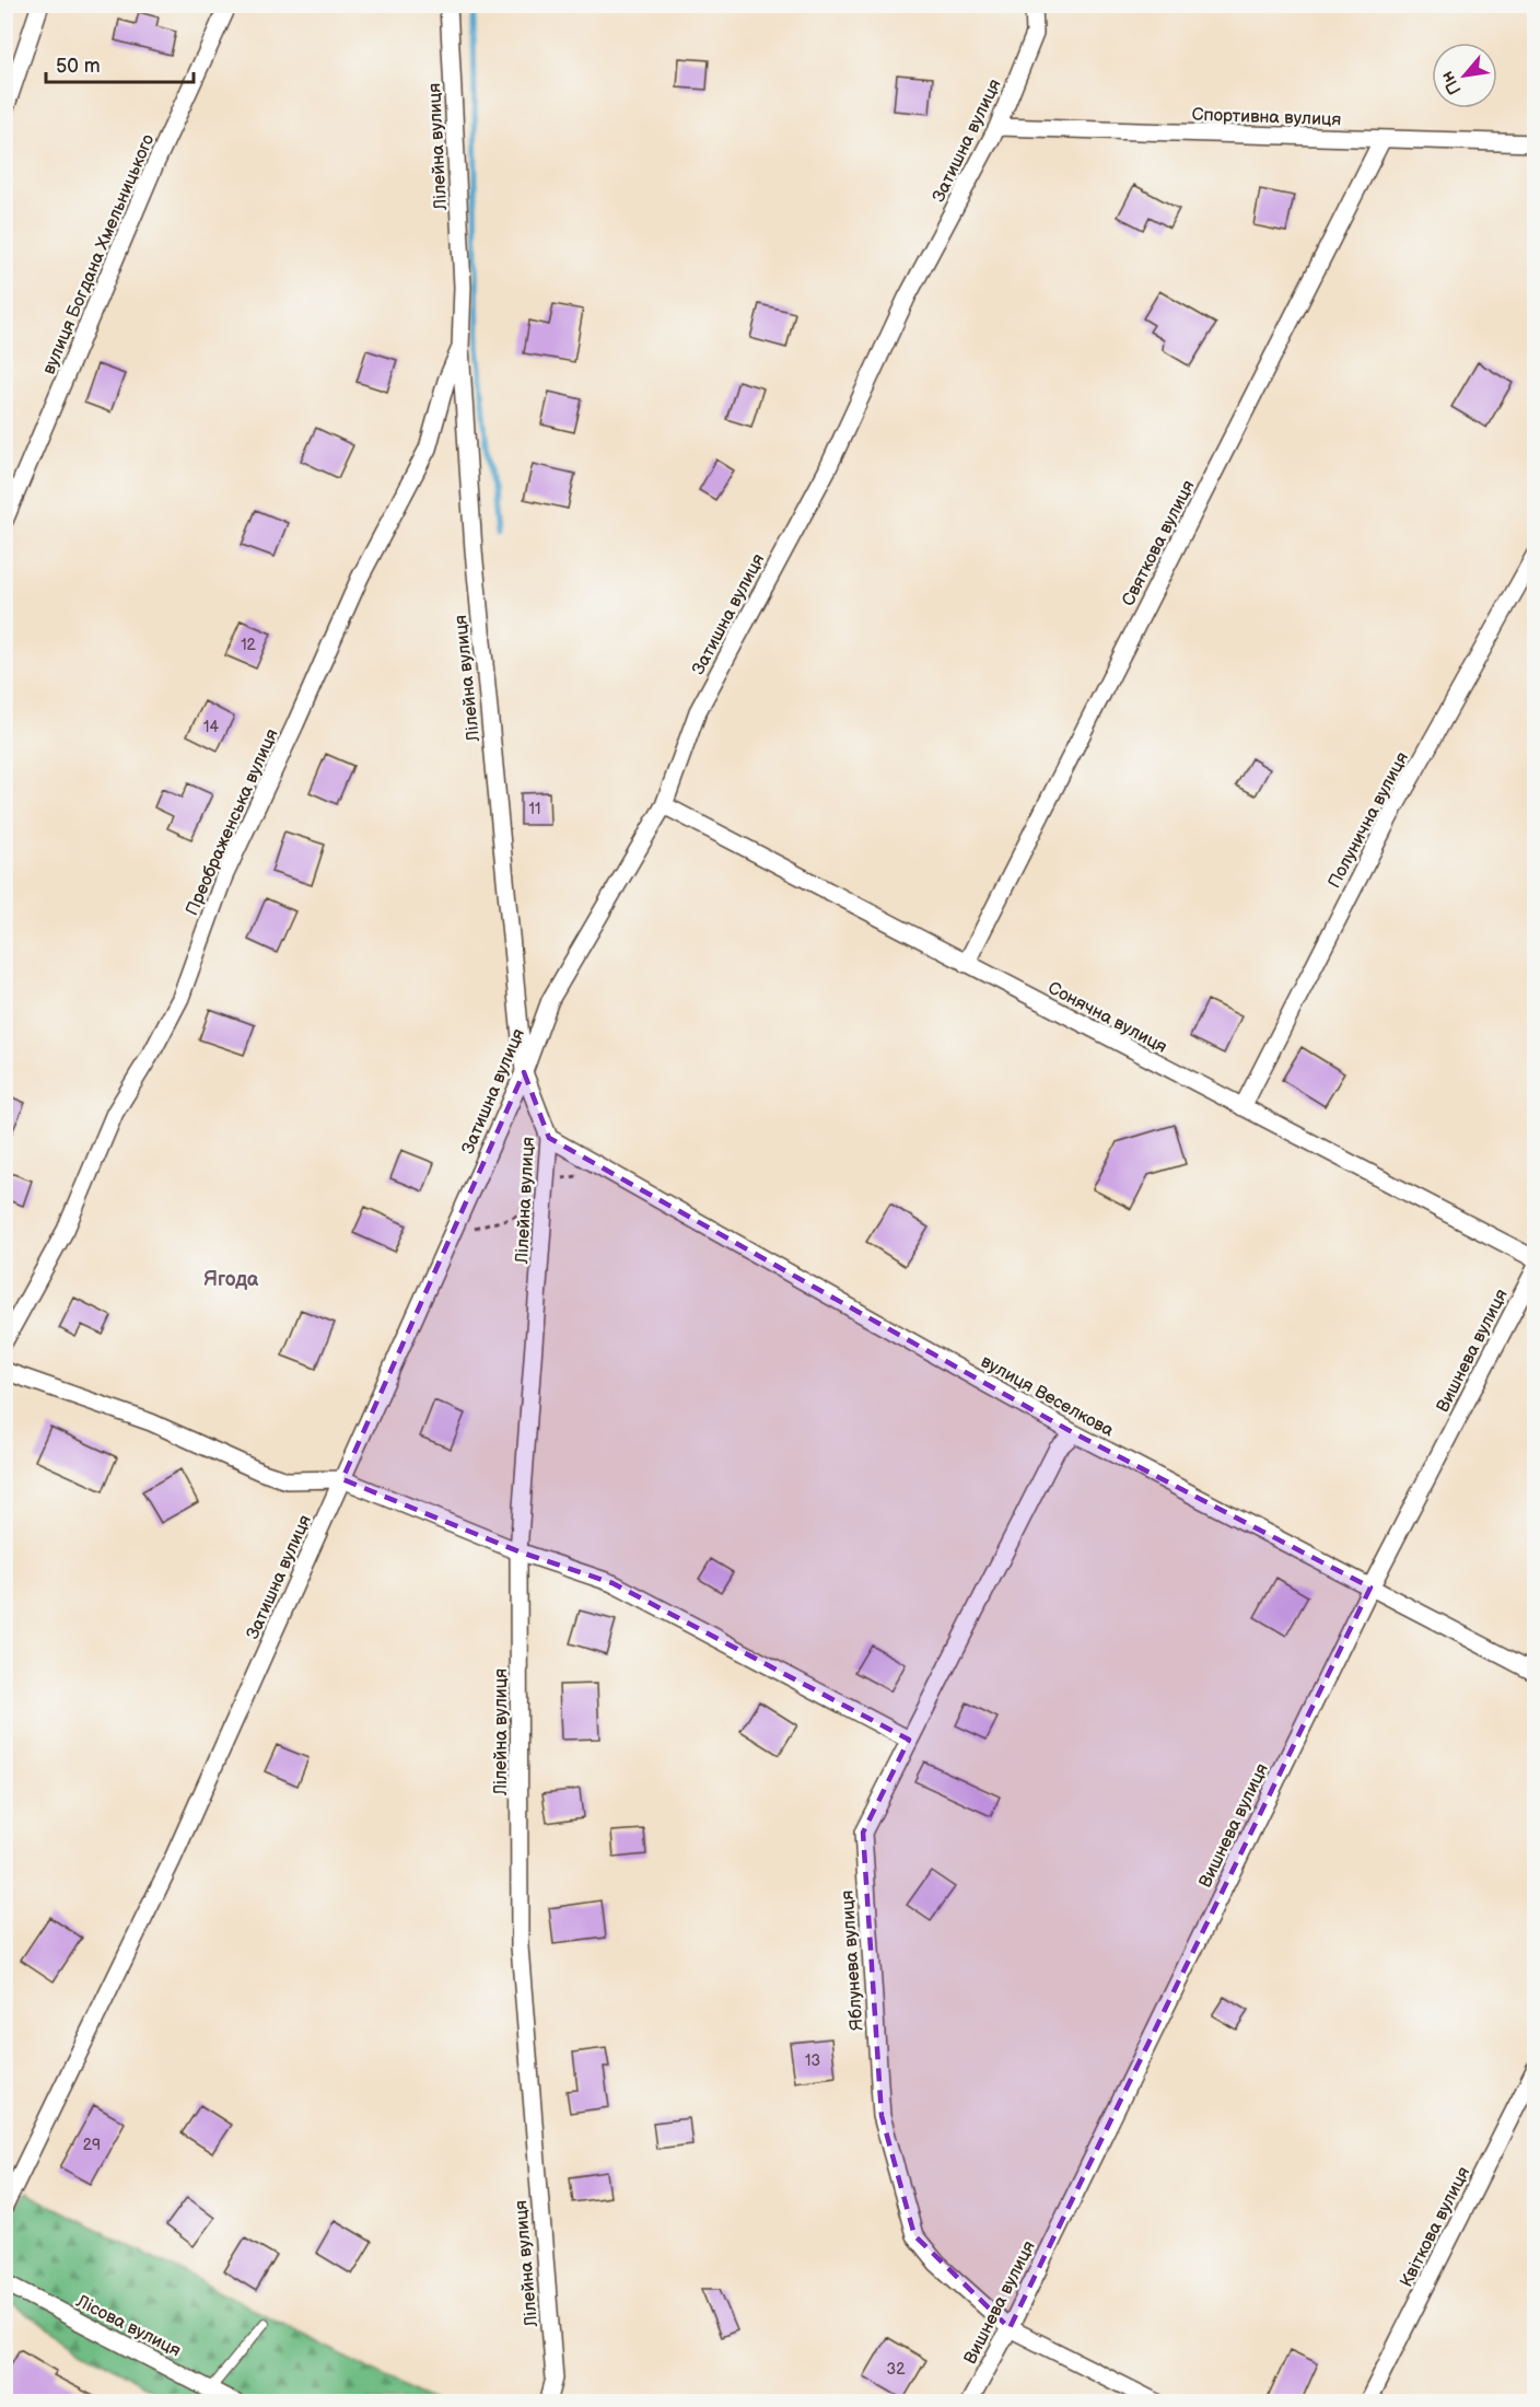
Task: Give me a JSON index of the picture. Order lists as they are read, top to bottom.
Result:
{
  "streets": {
    "street": [
      "Спортивна вулиця",
      "Затишна вулиця",
      "Лілейна вулиця",
      "вулиця Богдана Хмельницького",
      "Святкова вулиця",
      "Полунична вулиця",
      "Преображенська вулиця",
      "Сонячна вулиця",
      "Вишнева вулиця",
      "вулиця Веселкова",
      "Яблунева вулиця",
      "Квіткова вулиця",
      "Лісова вулиця"
    ]
  },
  "crossings": [
    ["Спортивна вулиця", "Затишна вулиця"],
    ["Спортивна вулиця", "Святкова вулиця"],
    ["Затишна вулиця", "Лілейна вулиця"],
    ["Затишна вулиця", "Сонячна вулиця"],
    ["Лілейна вулиця", "Преображенська вулиця"],
    ["Лілейна вулиця", "вулиця Веселкова"],
    ["Святкова вулиця", "Сонячна вулиця"],
    ["Полунична вулиця", "Сонячна вулиця"],
    ["Вишнева вулиця", "вулиця Веселкова"],
    ["Вишнева вулиця", "Яблунева вулиця"],
    ["вулиця Веселкова", "Яблунева вулиця"]
  ],
  "districts": ["Ягода"],
  "house_numbers": [
    "12",
    "14",
    "11",
    "13",
    "29",
    "32"
  ],
  "scale_bar": "50 m",
  "north": "bottom left"
}
